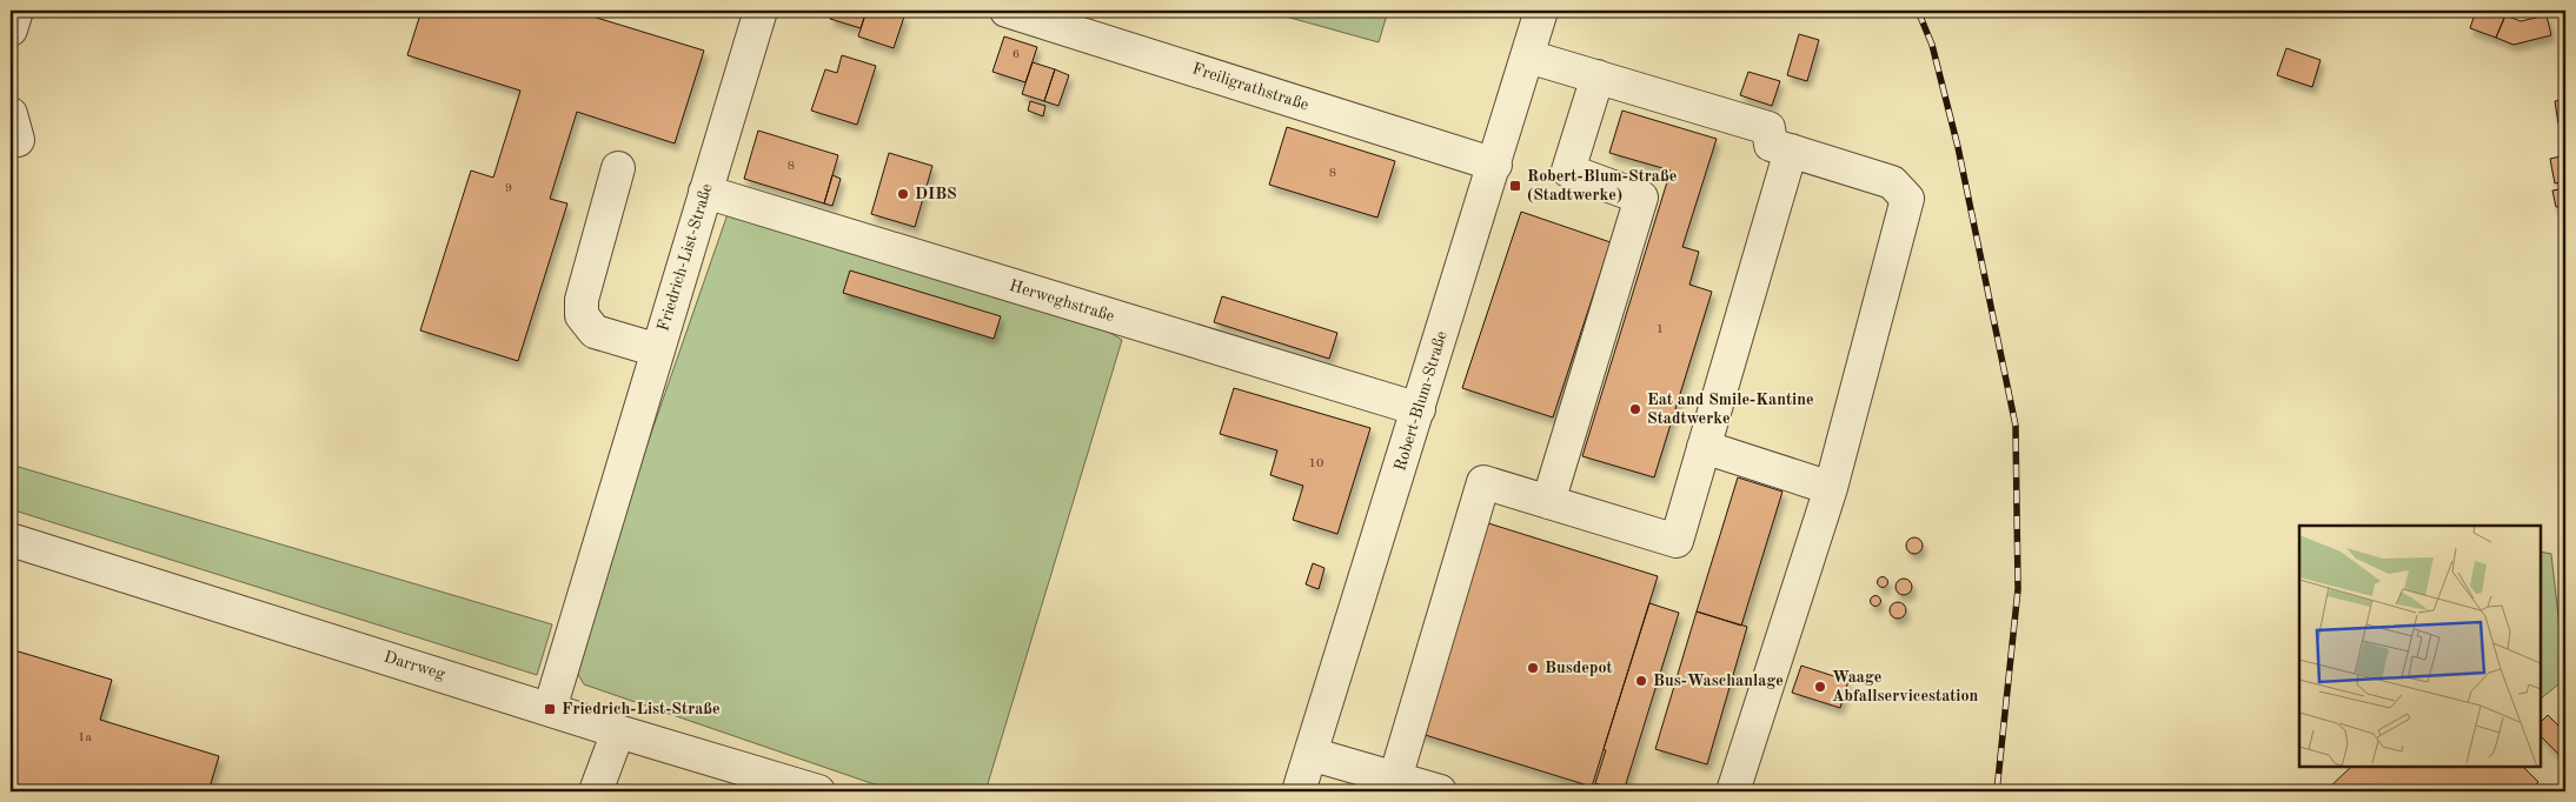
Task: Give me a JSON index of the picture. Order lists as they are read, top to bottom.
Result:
{
  "streets": {
    "street": [
      "Freiligrathstraße",
      "Friedrich-List-Straße",
      "Herweghstraße",
      "Robert-Blum-Straße",
      "Darrweg"
    ]
  },
  "crossings": [
    ["Freiligrathstraße", "Robert-Blum-Straße"],
    ["Friedrich-List-Straße", "Herweghstraße"],
    ["Friedrich-List-Straße", "Darrweg"],
    ["Herweghstraße", "Robert-Blum-Straße"]
  ],
  "places": {
    "transit": ["Robert-Blum-Straße (Stadtwerke)", "Friedrich-List-Straße"],
    "other": [
      "DIBS",
      "Eat and Smile-Kantine Stadtwerke",
      "Busdepot",
      "Bus-Waschanlage",
      "Waage Abfallservicestation"
    ]
  },
  "house_numbers": [
    "6",
    "8",
    "8",
    "9",
    "1",
    "10",
    "1a"
  ]
}
